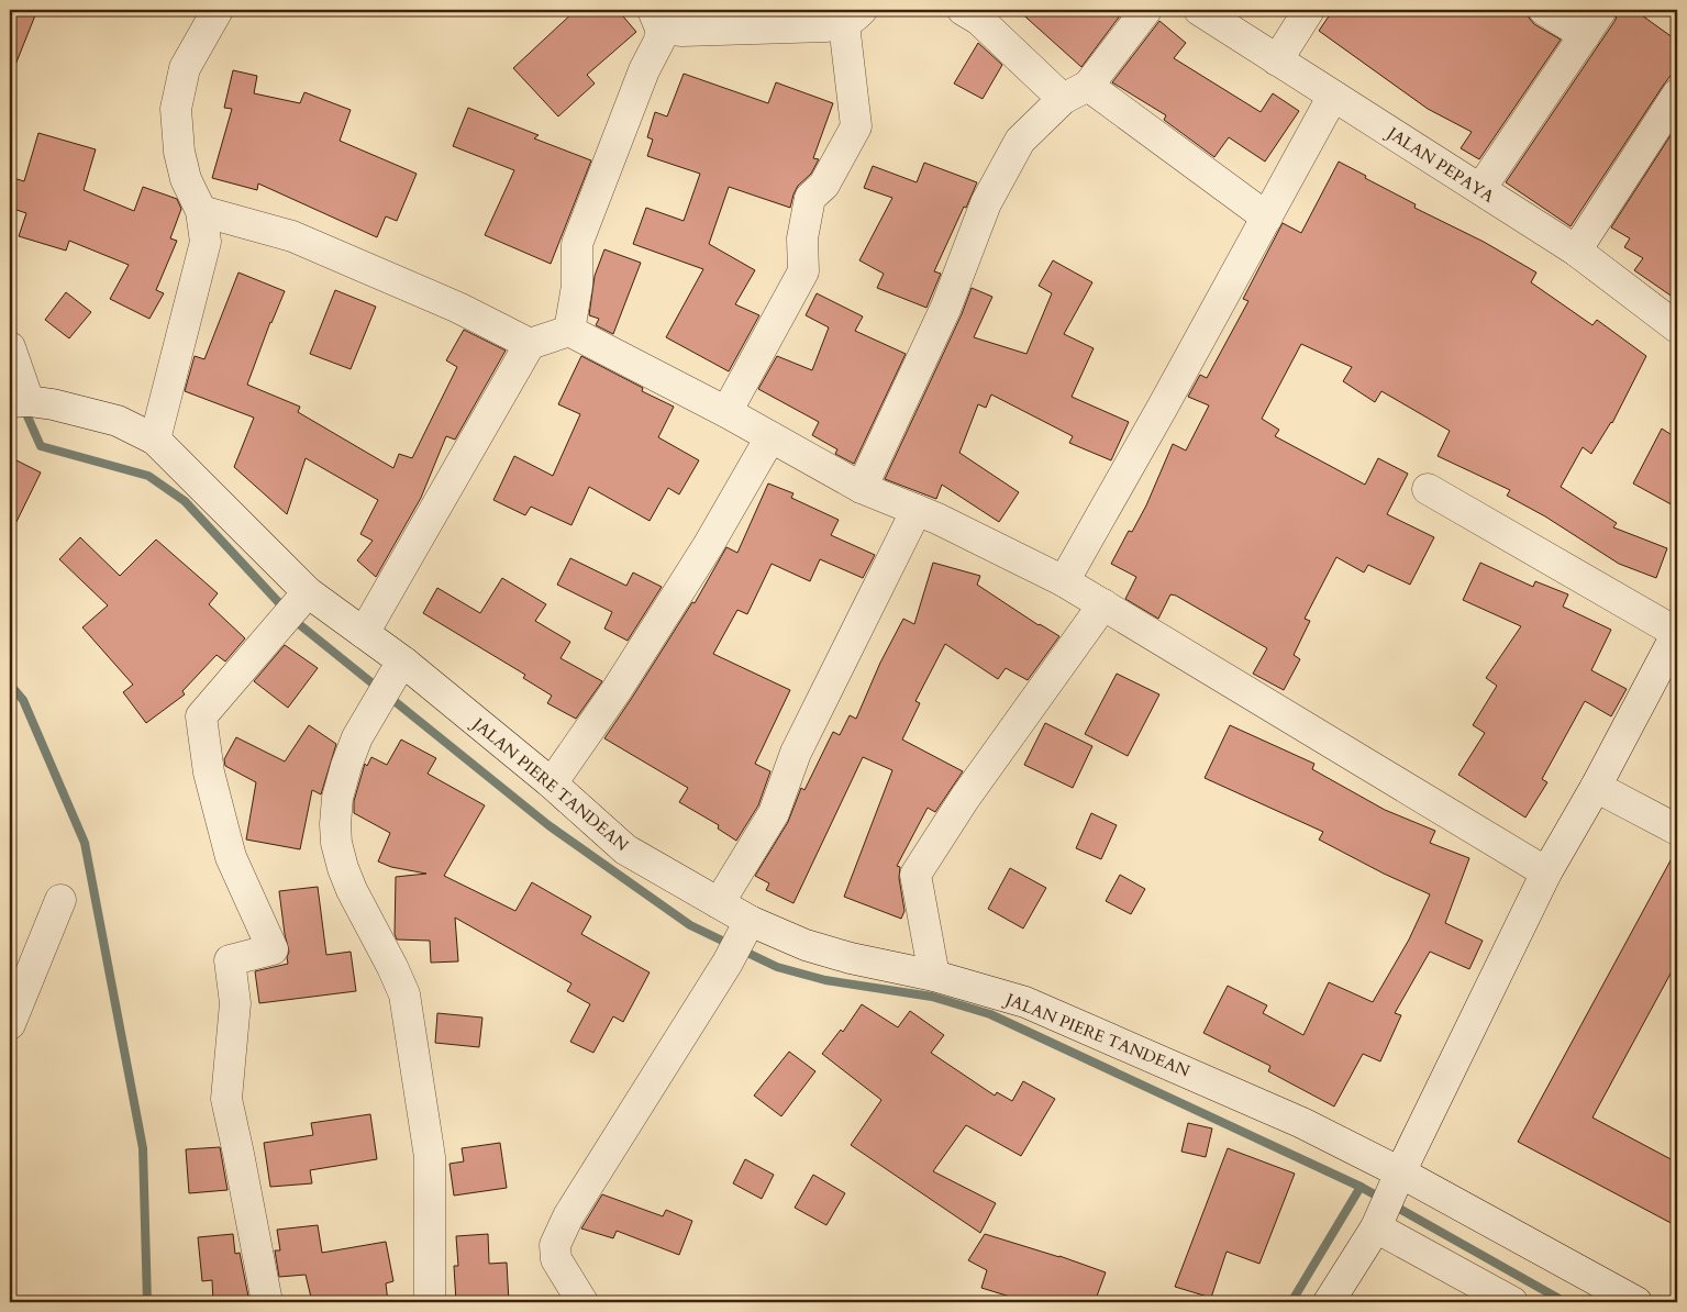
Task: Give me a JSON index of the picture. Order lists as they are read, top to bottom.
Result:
{
  "streets": {
    "street": ["JALAN PEPAYA", "JALAN PIERE TANDEAN"]
  }
}
